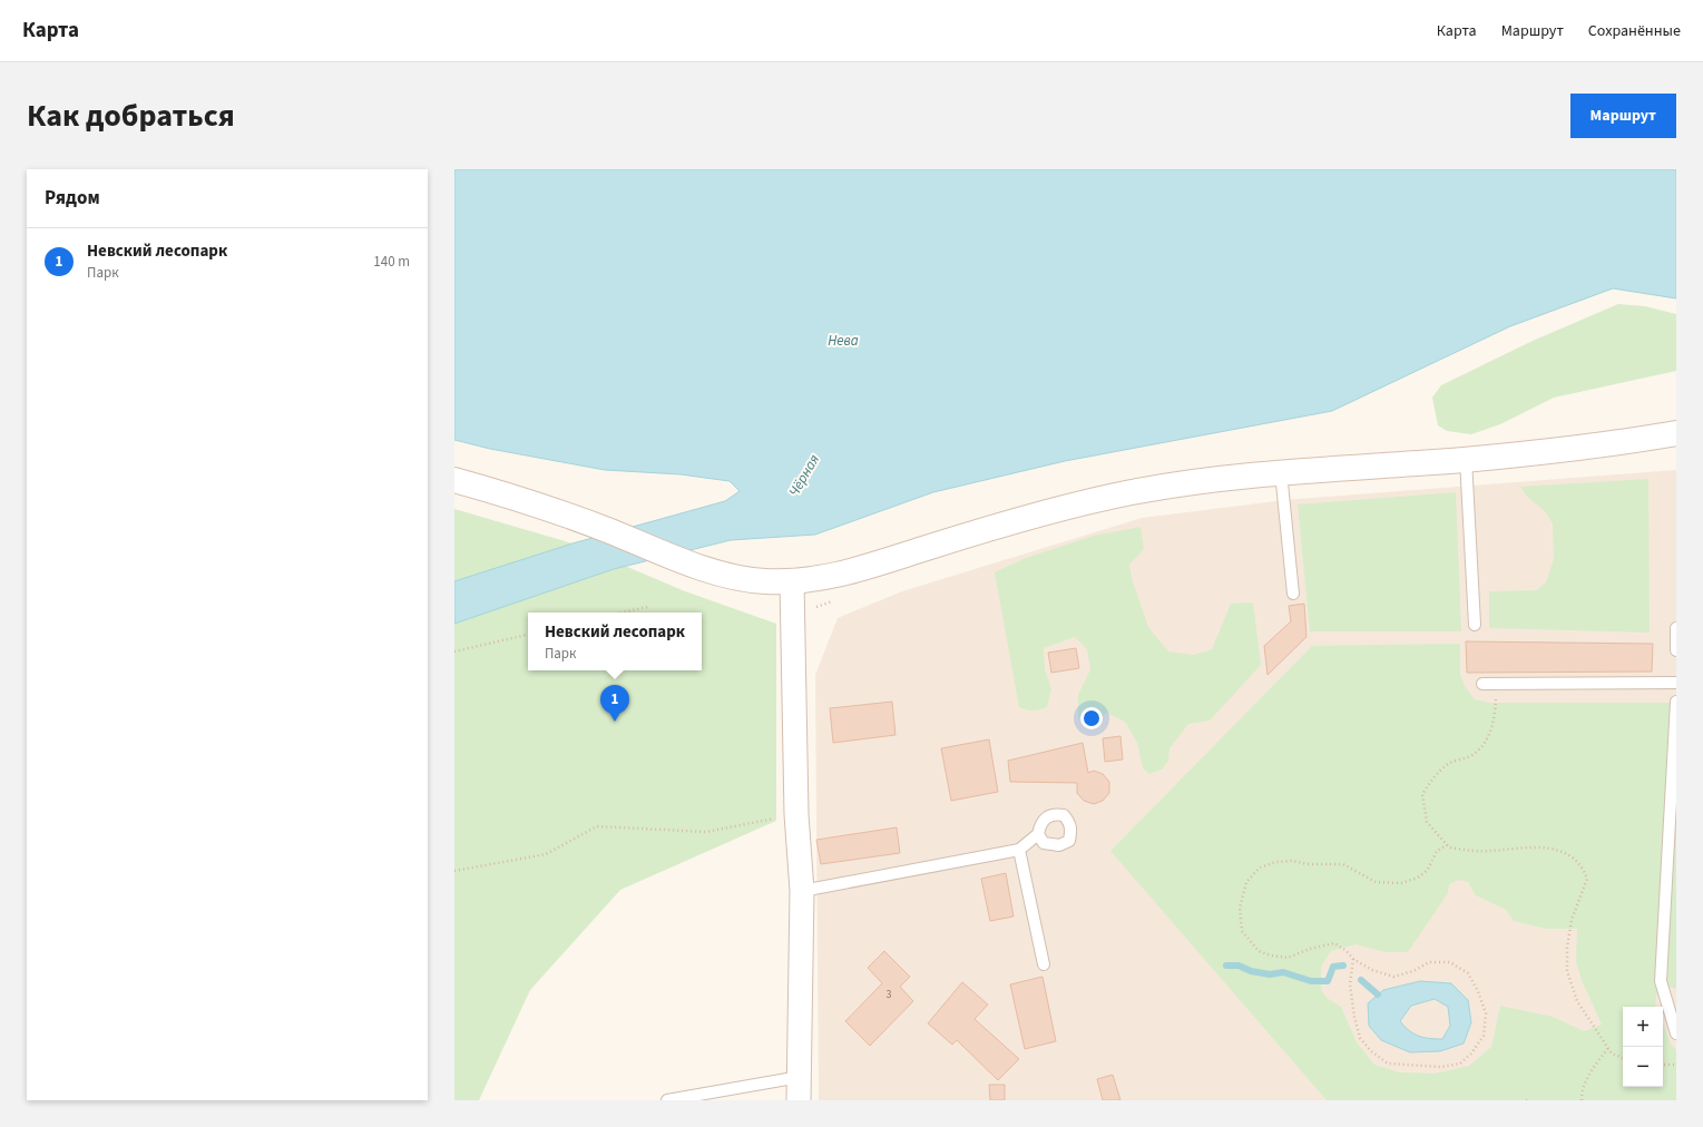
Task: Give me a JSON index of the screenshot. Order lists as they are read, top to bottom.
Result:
{
  "water": ["Нева", "Чёрная"],
  "house_numbers": ["3"],
  "page": {
    "header": "Карта",
    "nav": ["Карта", "Маршрут", "Сохранённые"],
    "title": "Как добраться",
    "buttons": "Маршрут",
    "heading": "Рядом",
    "list": [
      {
        "mark": "1",
        "name": "Невский лесопарк",
        "note": "Парк",
        "value": "140 m"
      }
    ],
    "popup": ["Невский лесопарк", "Парк"],
    "pins": "1",
    "map_buttons": ["+", "−"]
  }
}
